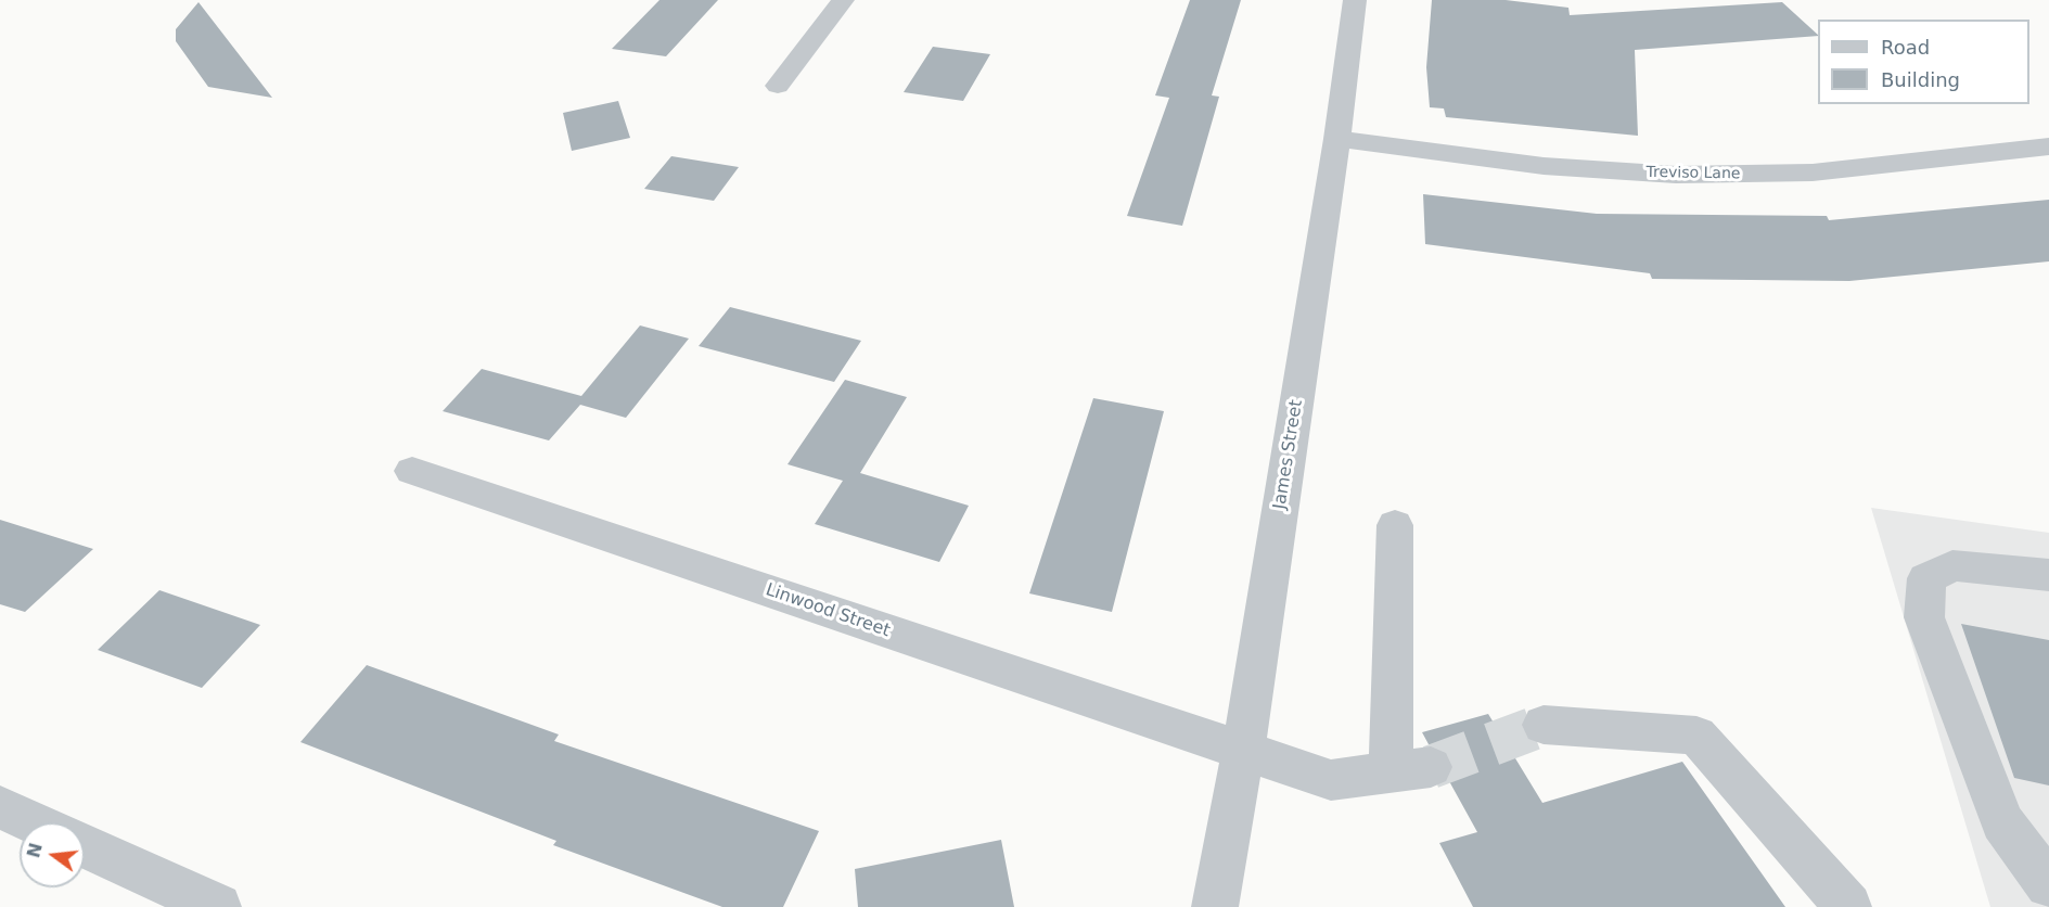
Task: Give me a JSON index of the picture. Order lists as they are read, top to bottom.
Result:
{
  "streets": {
    "street": ["Treviso Lane", "James Street", "Linwood Street"]
  },
  "crossings": [
    ["Treviso Lane", "James Street"],
    ["James Street", "Linwood Street"]
  ],
  "legend": ["Road", "Building"],
  "north": "left"
}
